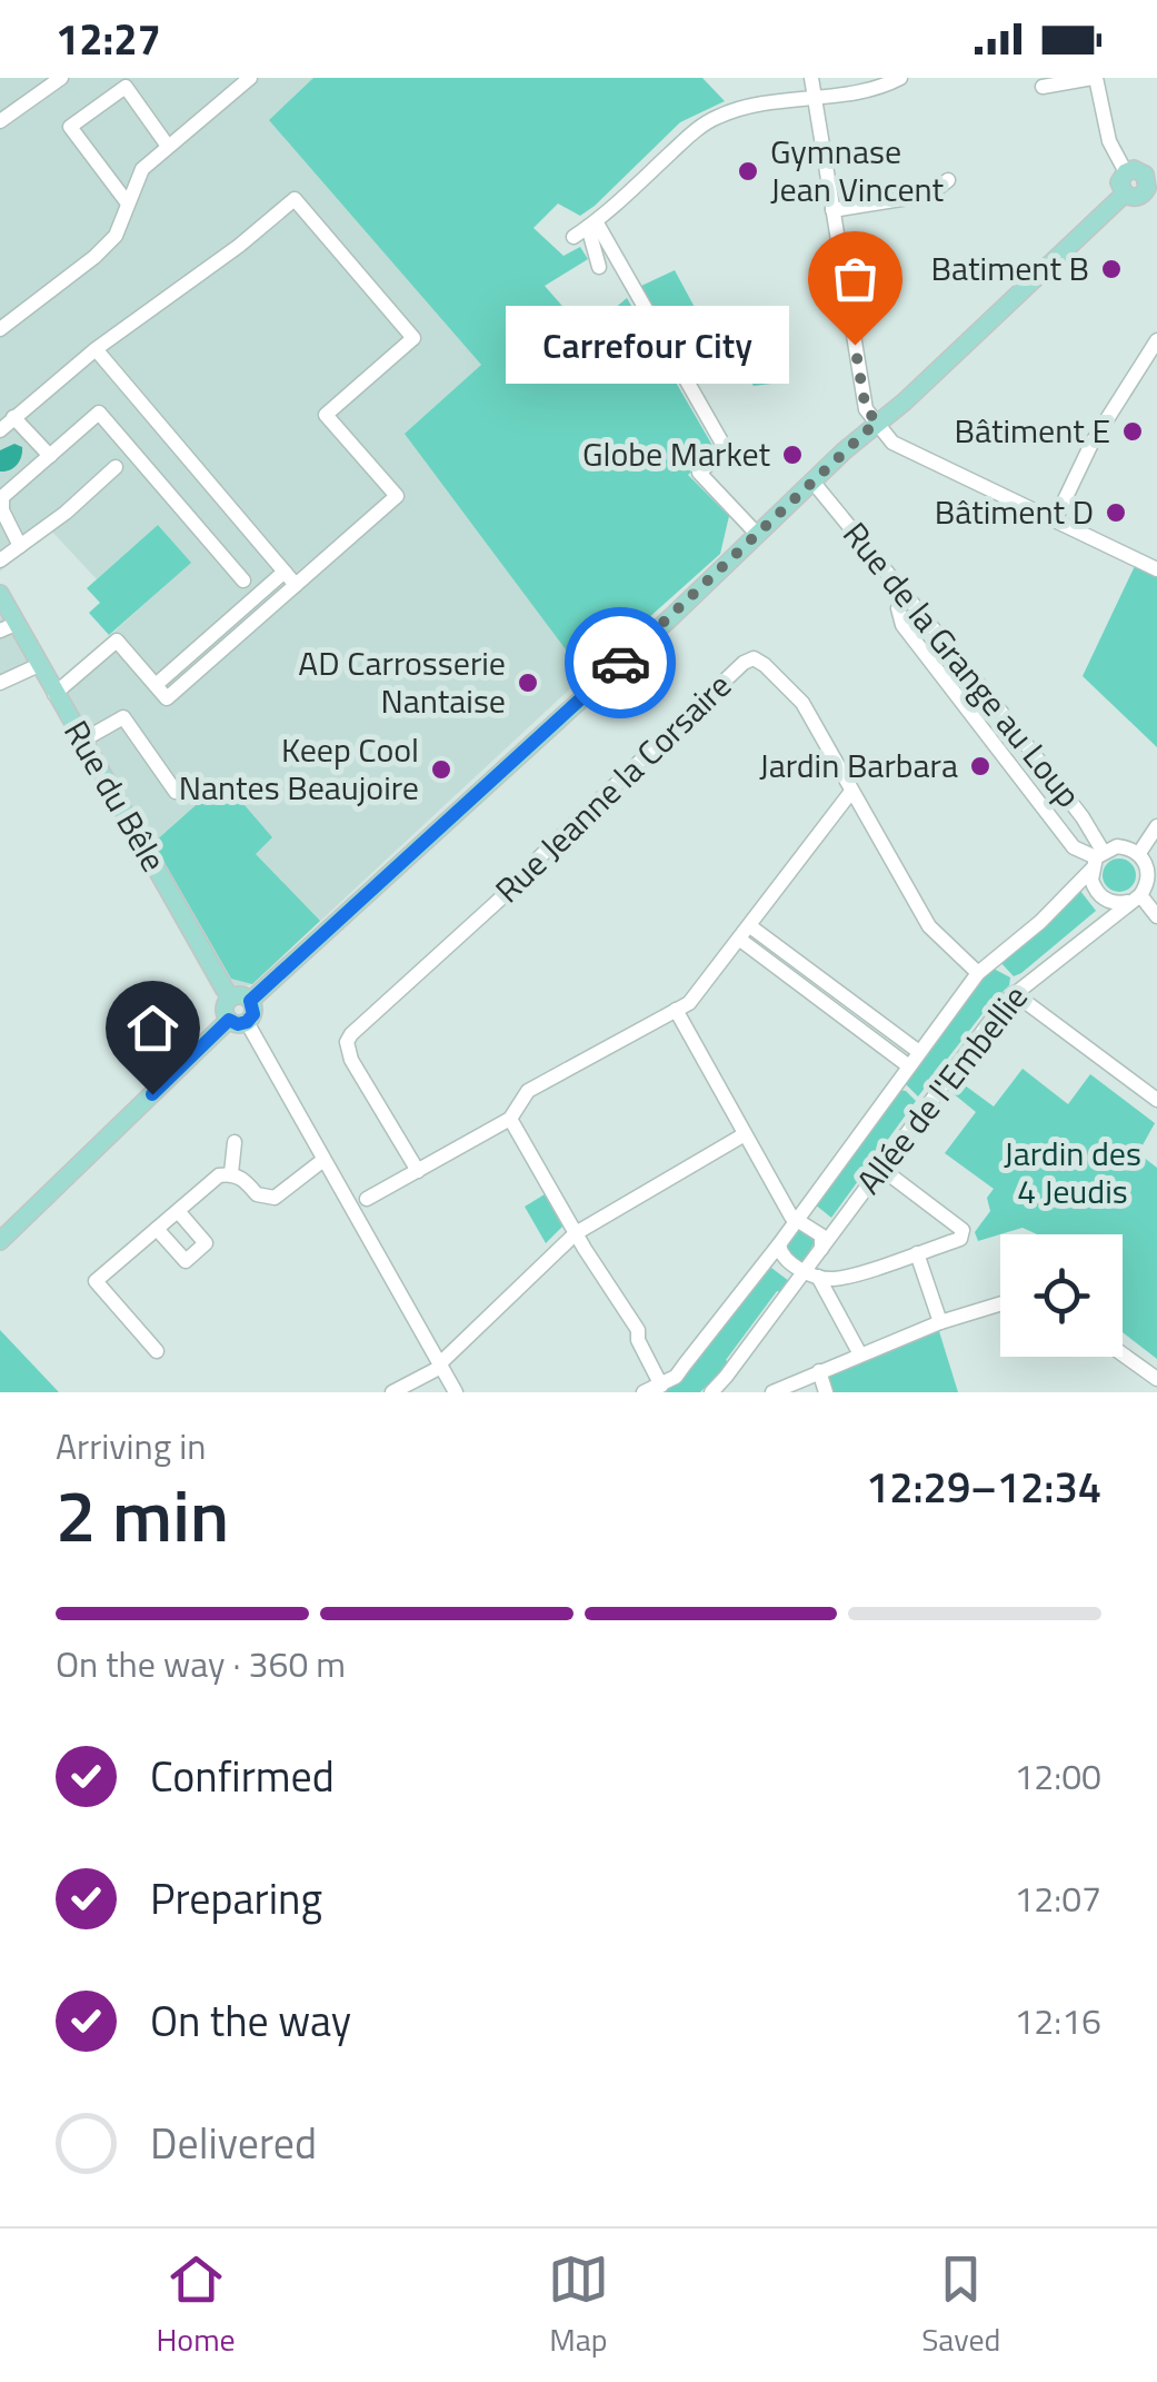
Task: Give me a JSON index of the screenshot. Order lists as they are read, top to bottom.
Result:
{
  "streets": {
    "main road": ["Rue du Bêle"],
    "street": ["Rue de la Grange au Loup", "Rue Jeanne la Corsaire", "Allée de l'Embellie"]
  },
  "crossings": [
    ["Rue de la Grange au Loup", "Allée de l'Embellie"],
    ["Rue Jeanne la Corsaire", "Allée de l'Embellie"]
  ],
  "parks": ["Jardin des 4 Jeudis"],
  "places": [
    "Gymnase Jean Vincent",
    "Batiment B",
    "Carrefour City",
    "Bâtiment E",
    "Globe Market",
    "Bâtiment D",
    "AD Carrosserie Nantaise",
    "Jardin Barbara",
    "Keep Cool Nantes Beaujoire"
  ],
  "page": {
    "status": "12:27",
    "bubble": "Carrefour City",
    "heading": ["2 min", "Arriving in", "12:29–12:34"],
    "bar": "On the way · 360 m",
    "list": [
      ["Confirmed", "12:00"],
      ["Preparing", "12:07"],
      ["On the way", "12:16"],
      "Delivered"
    ],
    "tabs": ["Home", "Map", "Saved"]
  }
}
